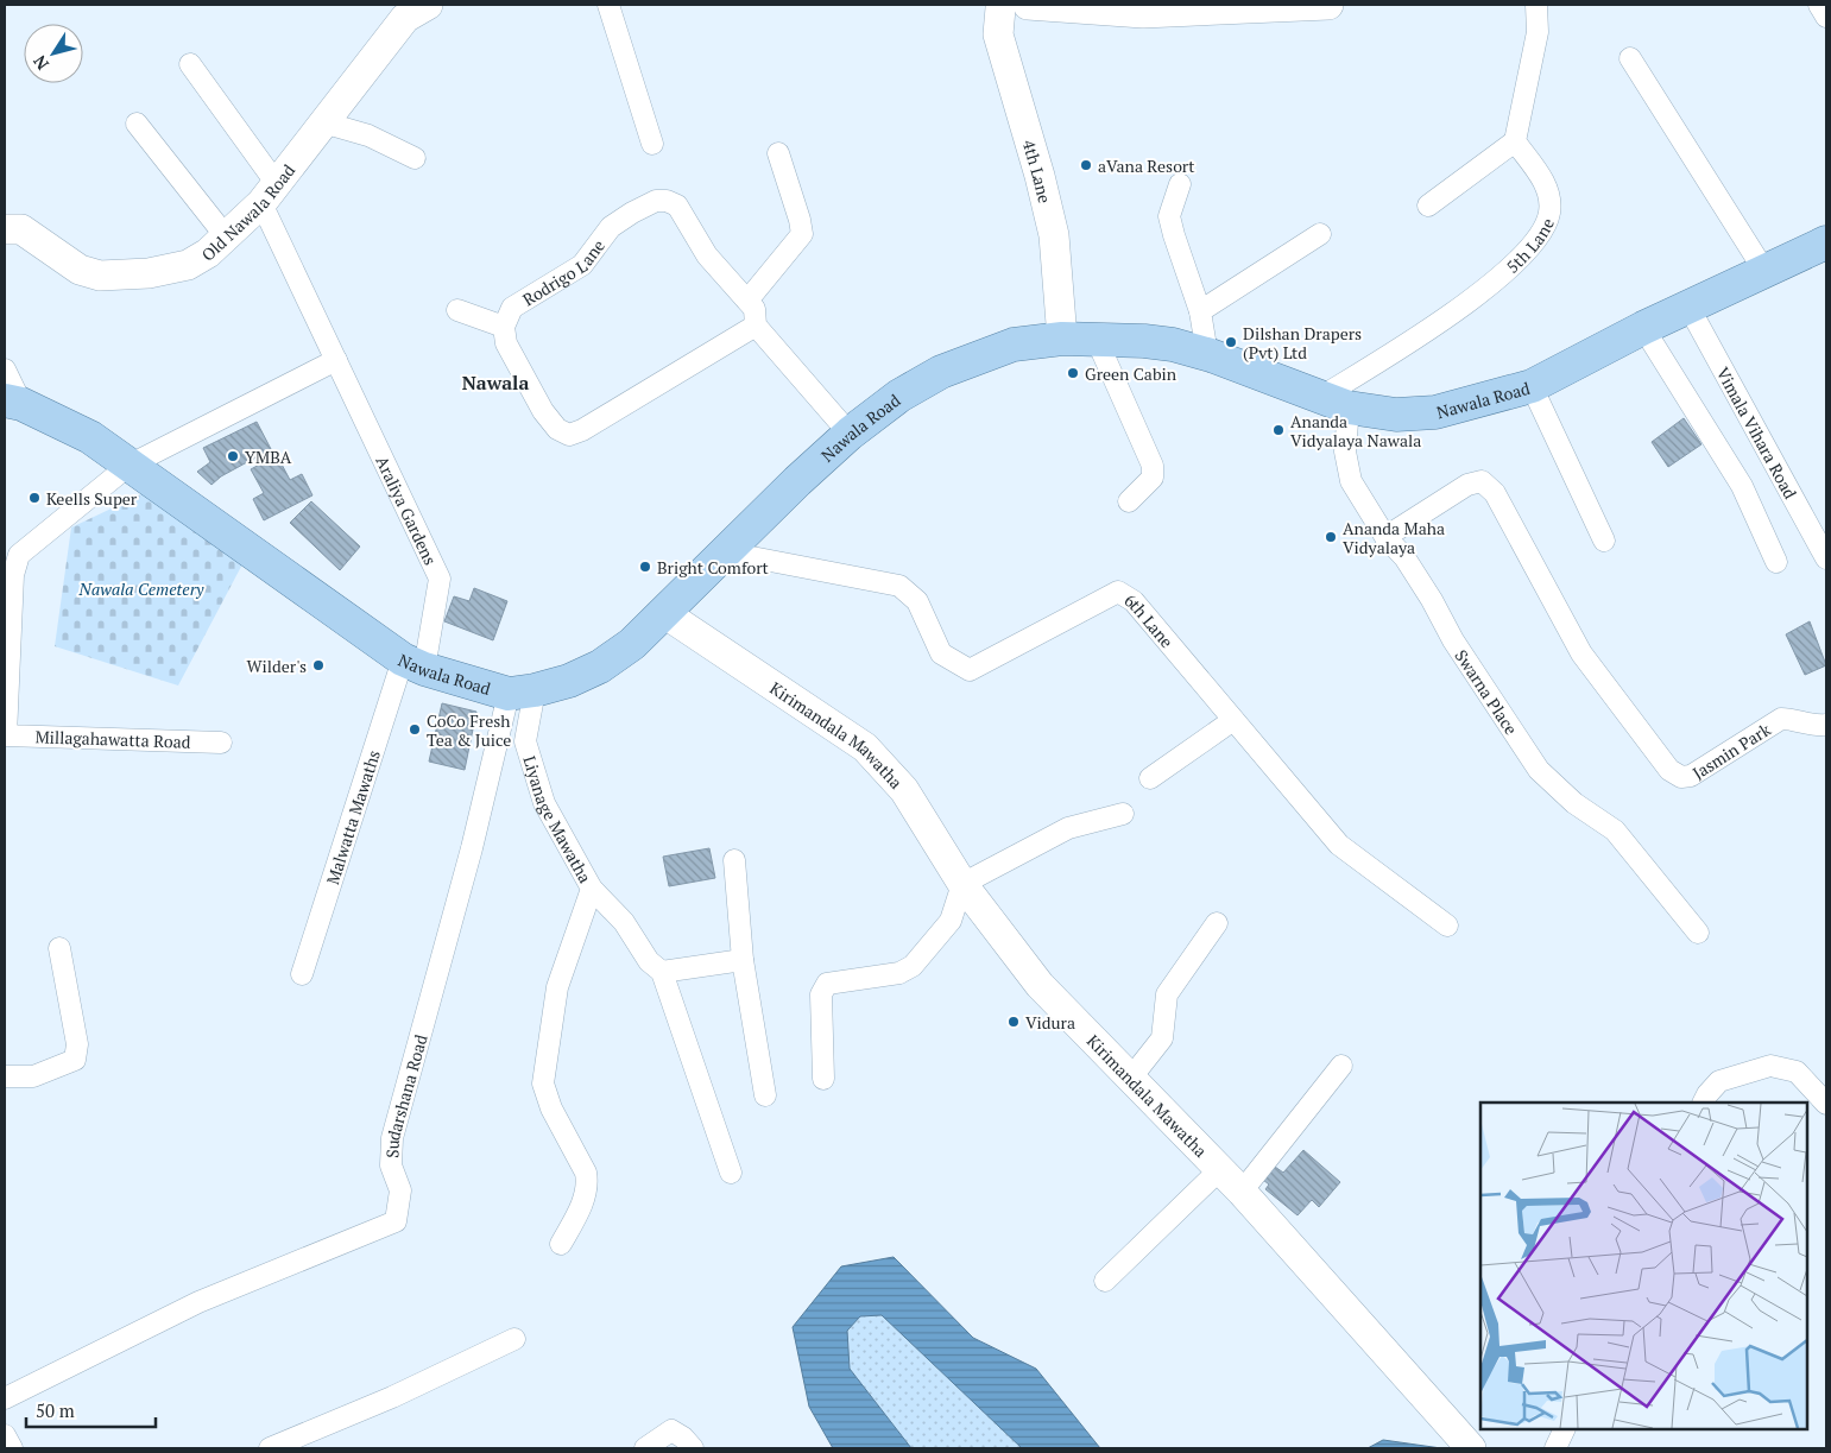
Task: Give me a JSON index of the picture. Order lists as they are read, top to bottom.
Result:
{
  "streets": {
    "main road": [
      "4th Lane",
      "Old Nawala Road",
      "Nawala Road",
      "Kirimandala Mawatha"
    ],
    "street": [
      "5th Lane",
      "Rodrigo Lane",
      "Vimala Vihara Road",
      "Araliya Gardens",
      "6th Lane",
      "Swarna Place",
      "Millagahawatta Road",
      "Jasmin Park",
      "Malwatta Mawaths",
      "Liyanage Mawatha",
      "Sudarshana Road"
    ]
  },
  "crossings": [
    ["4th Lane", "Nawala Road"],
    ["Old Nawala Road", "Araliya Gardens"],
    ["5th Lane", "Nawala Road"],
    ["5th Lane", "Swarna Place"],
    ["Rodrigo Lane", "Nawala Road"],
    ["Nawala Road", "Vimala Vihara Road"],
    ["Nawala Road", "Araliya Gardens"],
    ["Nawala Road", "6th Lane"],
    ["Nawala Road", "Swarna Place"],
    ["Nawala Road", "Kirimandala Mawatha"],
    ["Nawala Road", "Millagahawatta Road"],
    ["Nawala Road", "Malwatta Mawaths"],
    ["Nawala Road", "Liyanage Mawatha"],
    ["Nawala Road", "Sudarshana Road"],
    ["Araliya Gardens", "Malwatta Mawaths"],
    ["Swarna Place", "Jasmin Park"],
    ["Liyanage Mawatha", "Sudarshana Road"]
  ],
  "districts": ["Nawala"],
  "parks": ["Nawala Cemetery"],
  "places": [
    "aVana Resort",
    "Dilshan Drapers (Pvt) Ltd",
    "Green Cabin",
    "Ananda Vidyalaya Nawala",
    "YMBA",
    "Keells Super",
    "Ananda Maha Vidyalaya",
    "Bright Comfort",
    "Wilder's",
    "CoCo Fresh Tea & Juice",
    "Vidura"
  ],
  "scale_bar": "50 m",
  "north": "bottom left"
}
